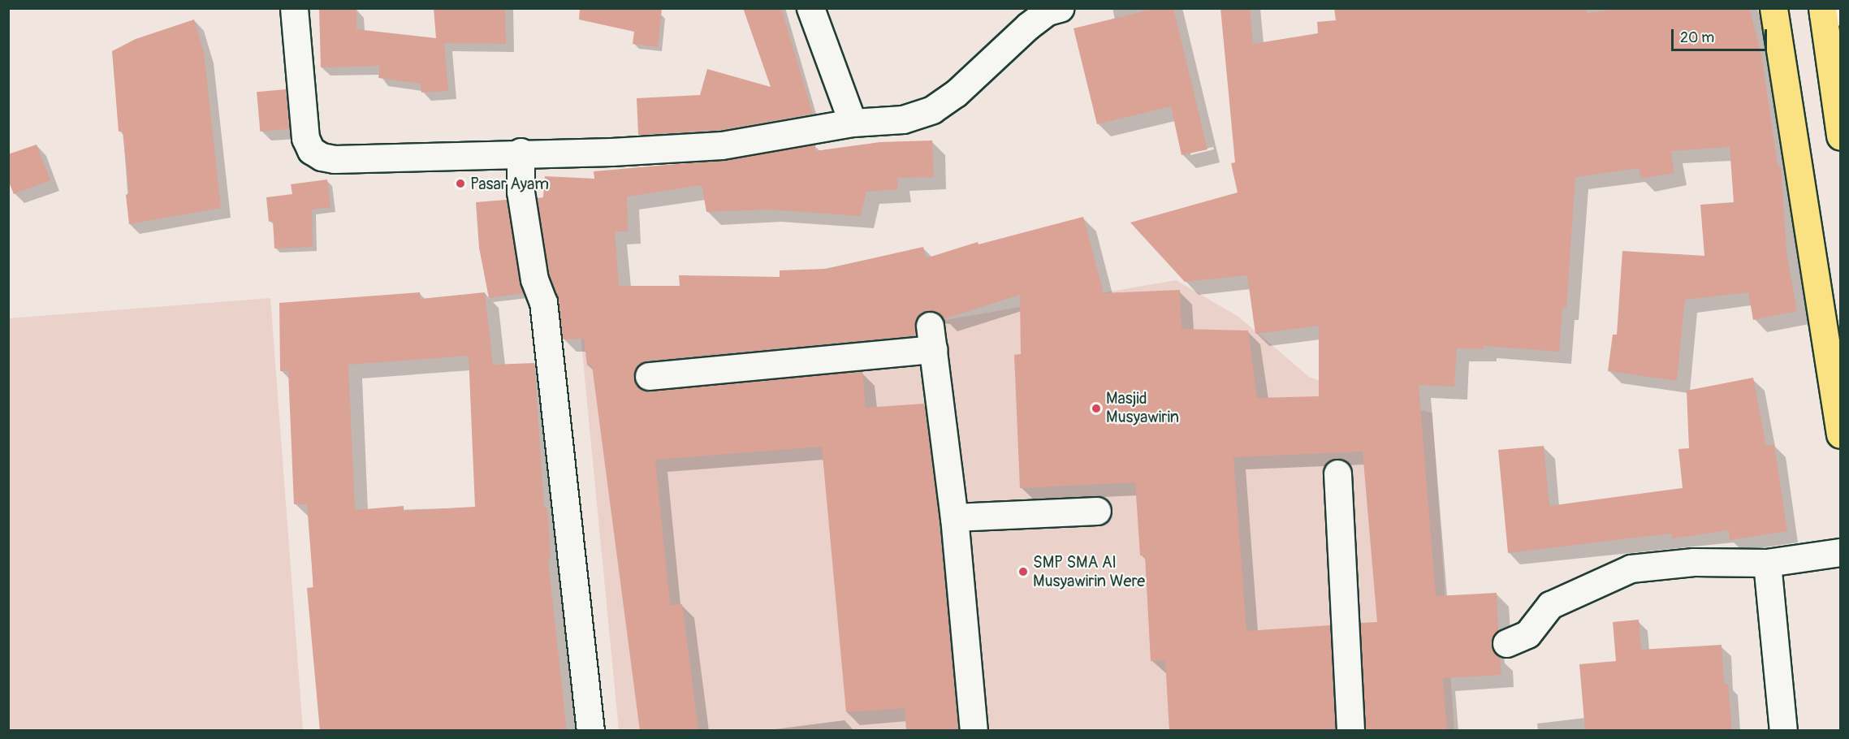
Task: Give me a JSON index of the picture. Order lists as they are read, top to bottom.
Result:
{
  "places": ["Pasar Ayam", "Masjid Musyawirin", "SMP SMA Al Musyawirin Were"],
  "scale_bar": "20 m"
}
